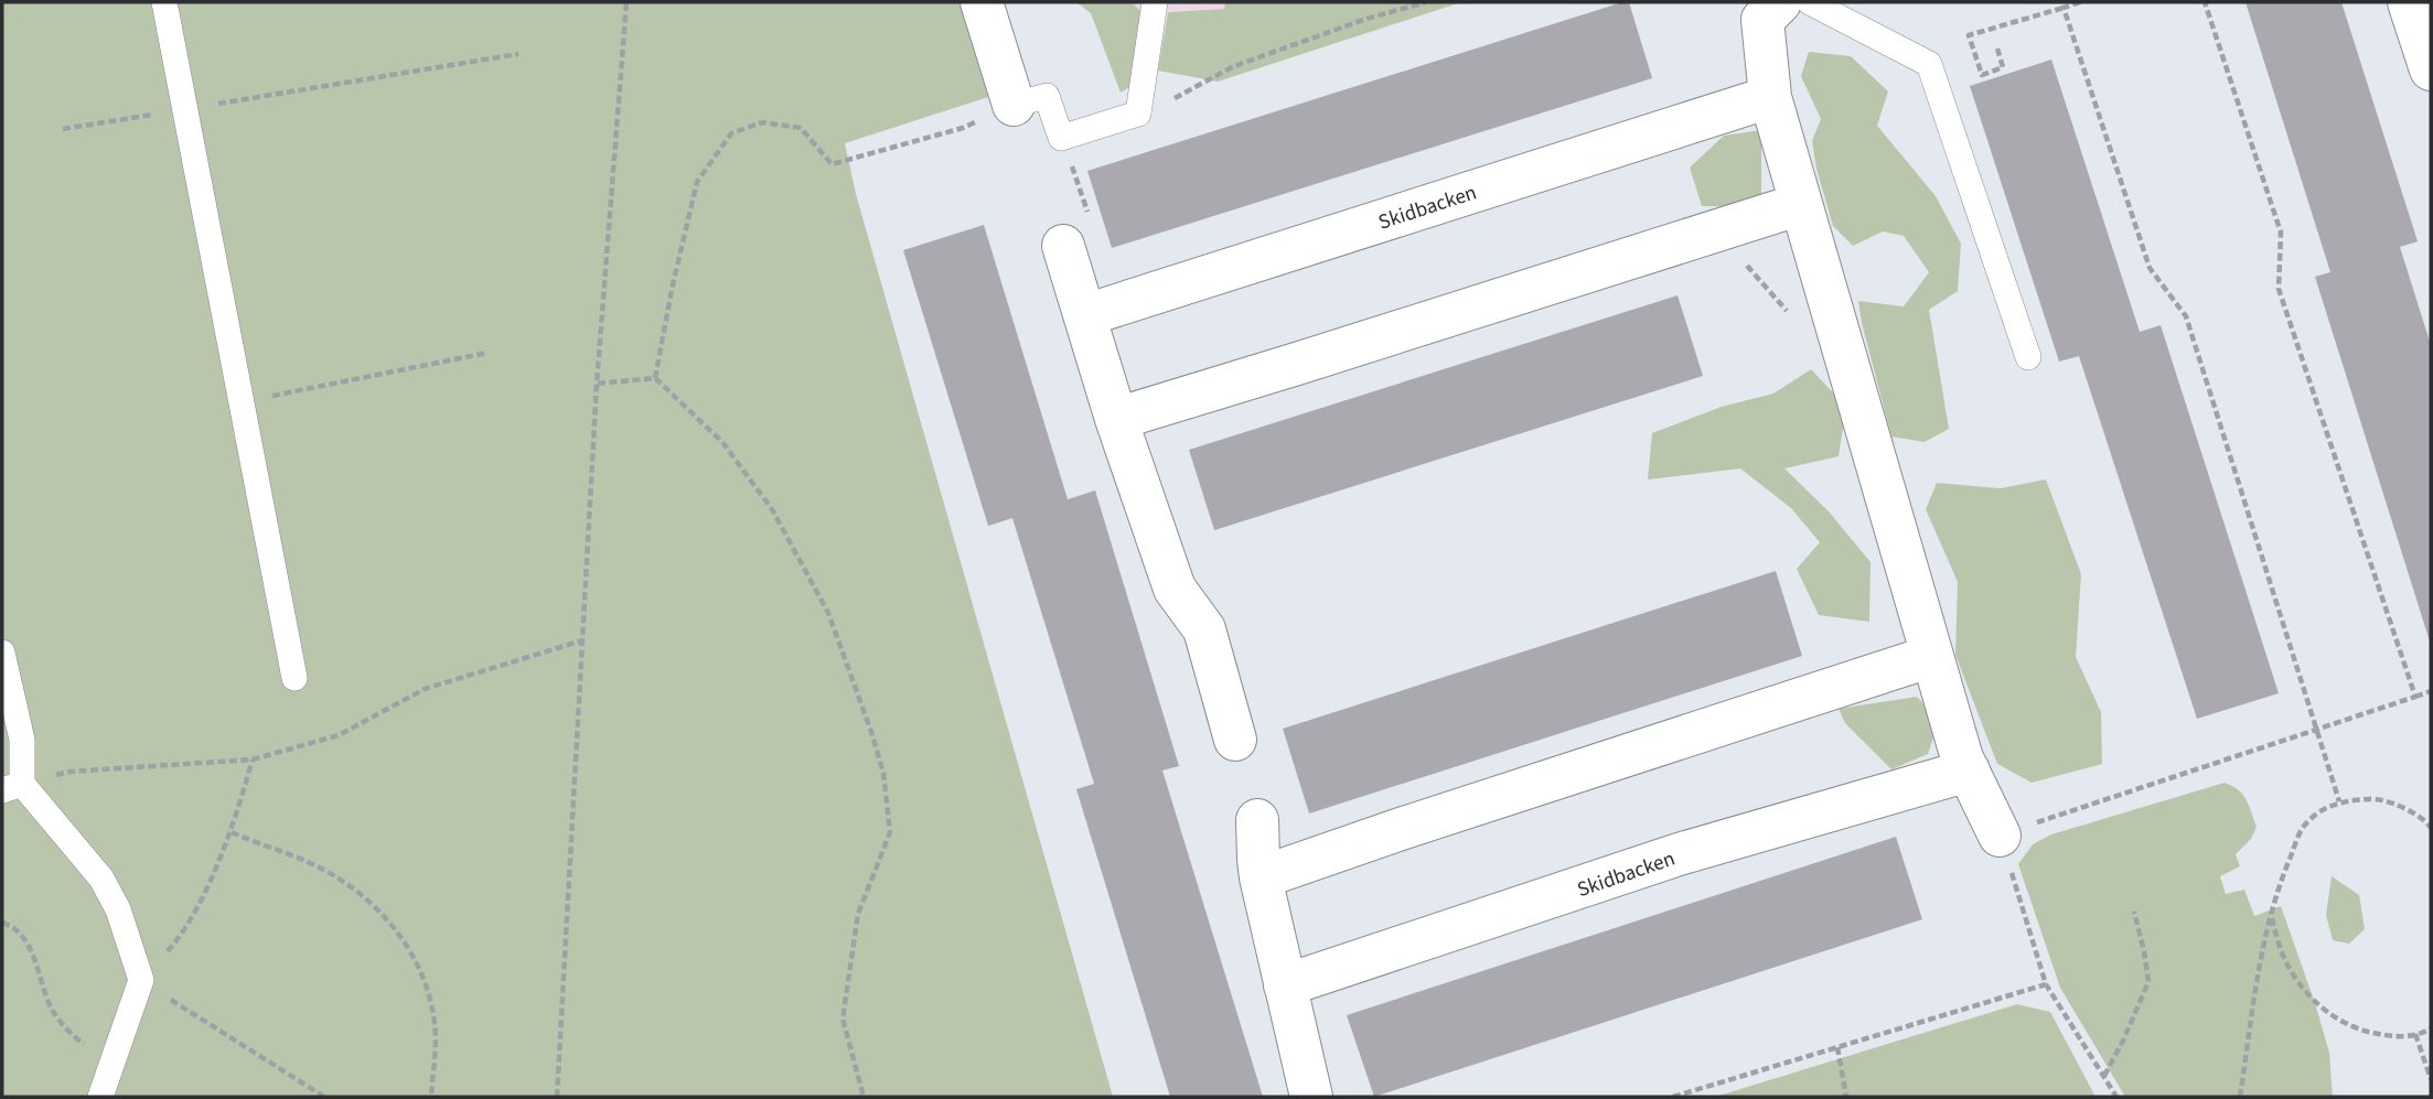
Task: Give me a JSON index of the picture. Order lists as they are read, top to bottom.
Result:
{
  "streets": {
    "street": ["Skidbacken"]
  }
}
